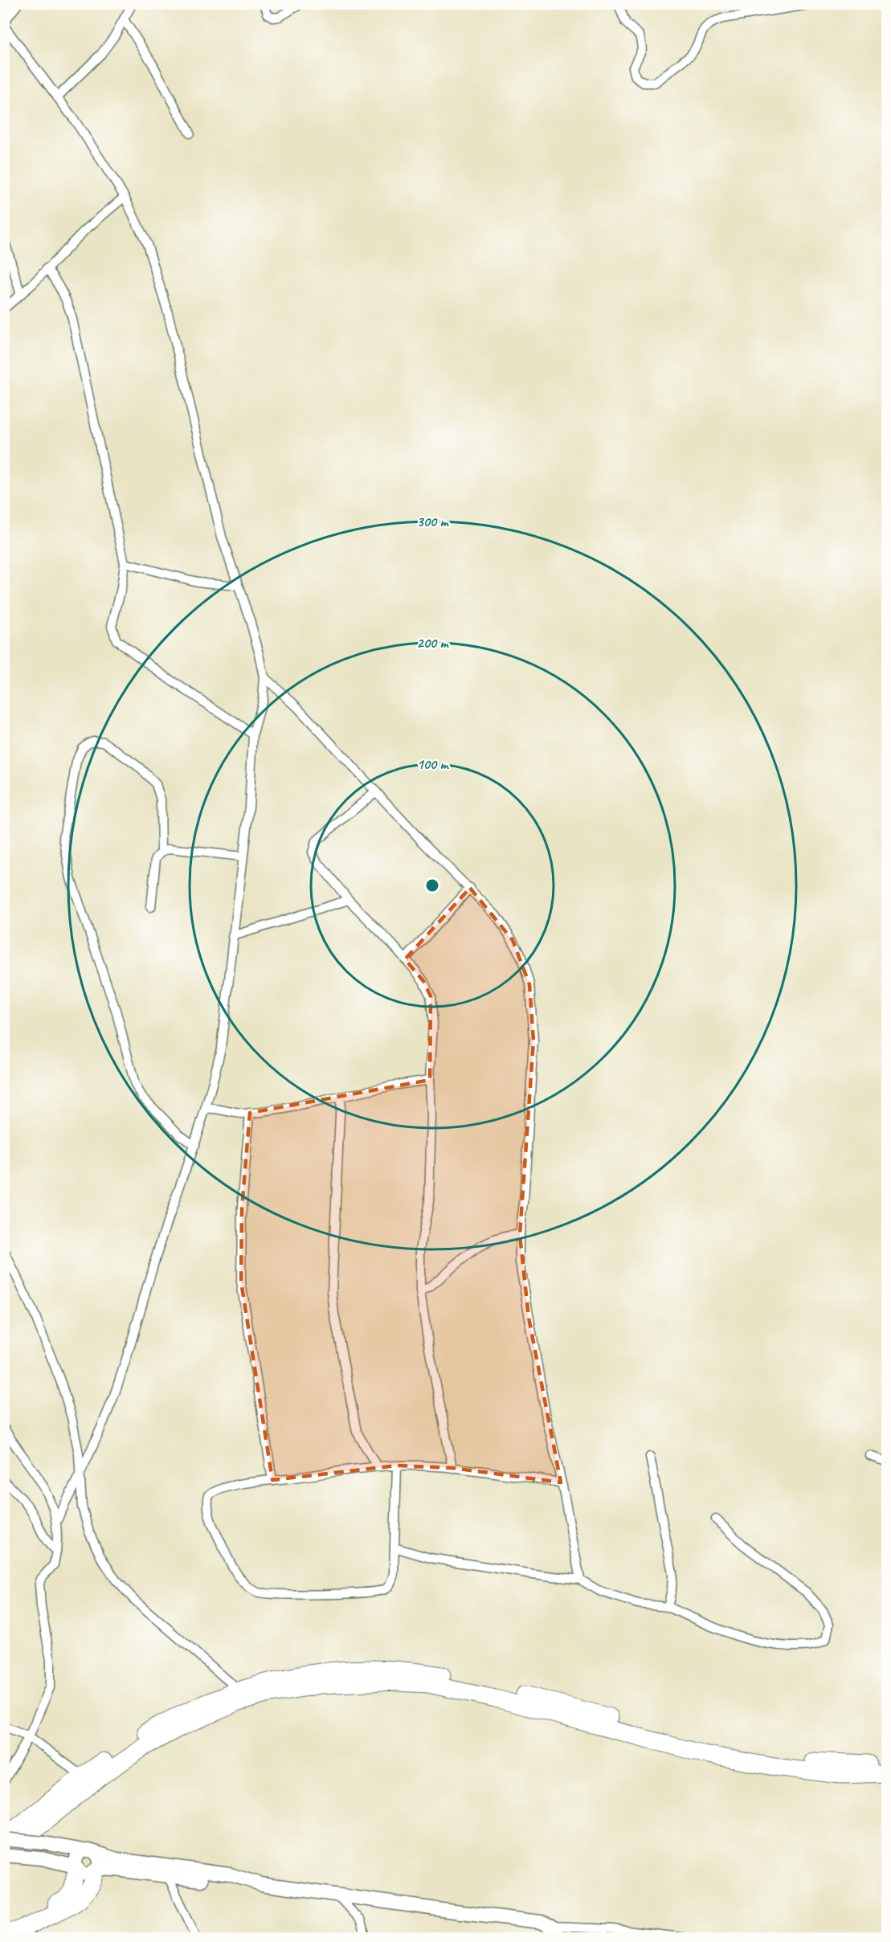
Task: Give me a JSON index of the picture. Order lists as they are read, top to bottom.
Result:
{
  "rings": ["300 m", "200 m", "100 m"]
}
